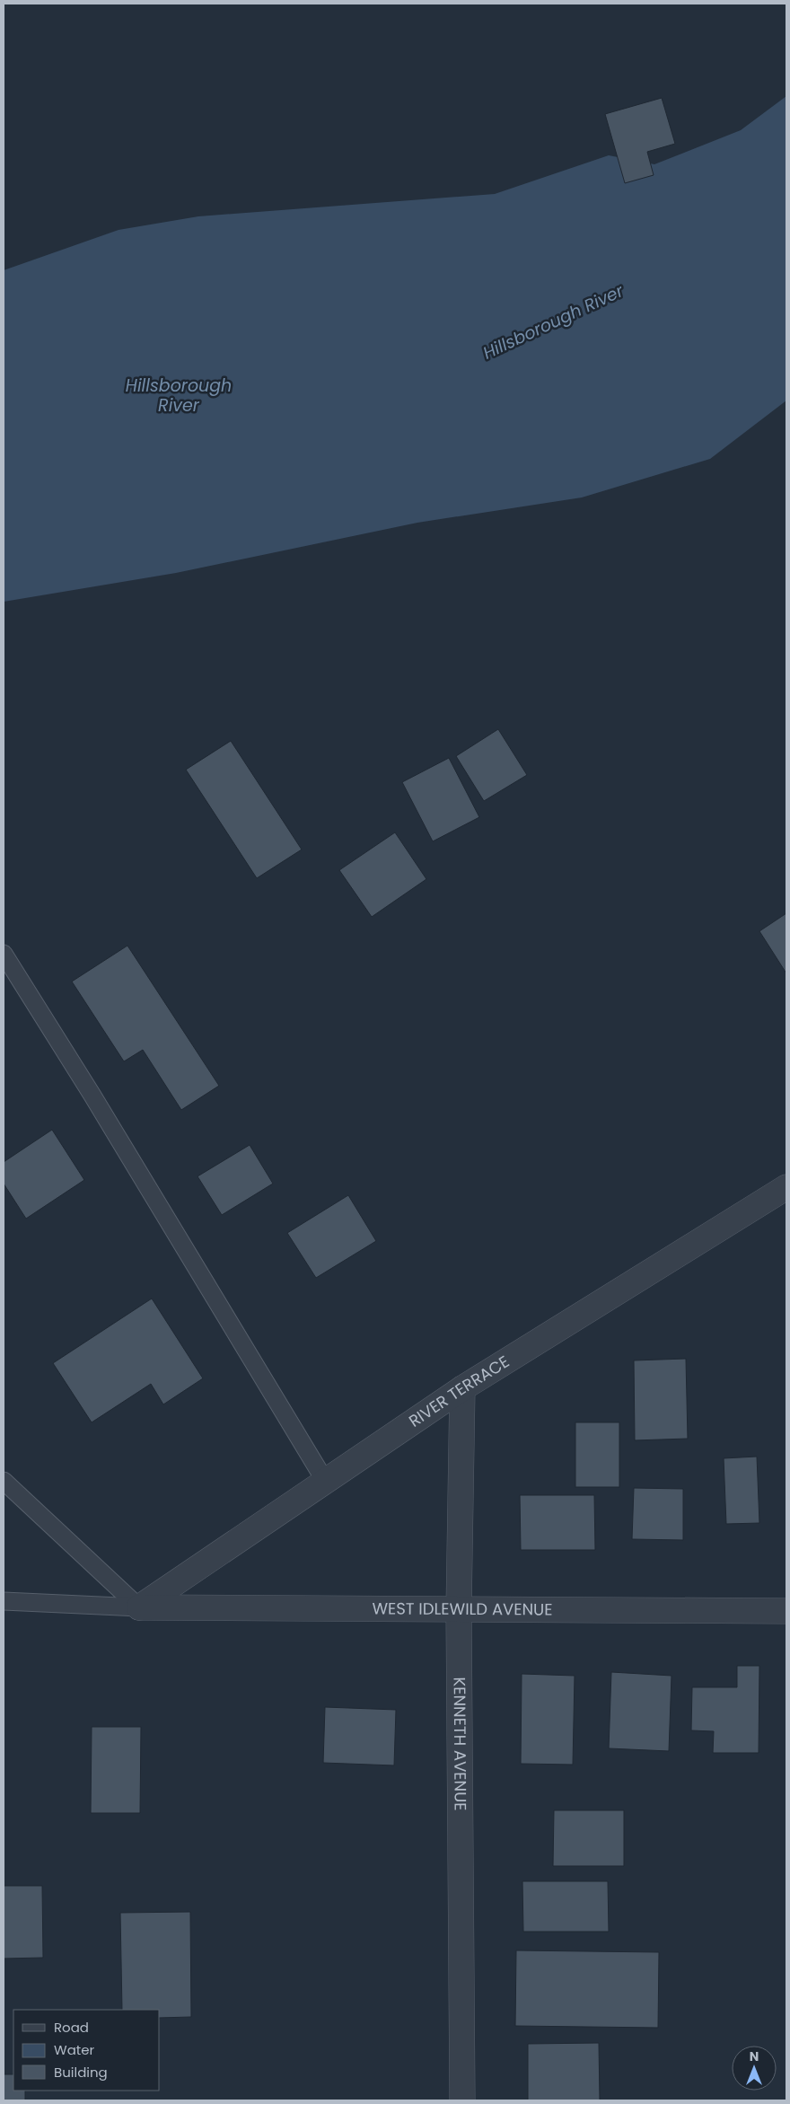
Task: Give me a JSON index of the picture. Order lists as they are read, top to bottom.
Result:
{
  "streets": {
    "street": ["RIVER TERRACE", "WEST IDLEWILD AVENUE", "KENNETH AVENUE"]
  },
  "crossings": [
    ["RIVER TERRACE", "WEST IDLEWILD AVENUE"],
    ["RIVER TERRACE", "KENNETH AVENUE"],
    ["WEST IDLEWILD AVENUE", "KENNETH AVENUE"]
  ],
  "water": ["Hillsborough River"],
  "legend": ["Road", "Water", "Building"],
  "north": "top"
}
